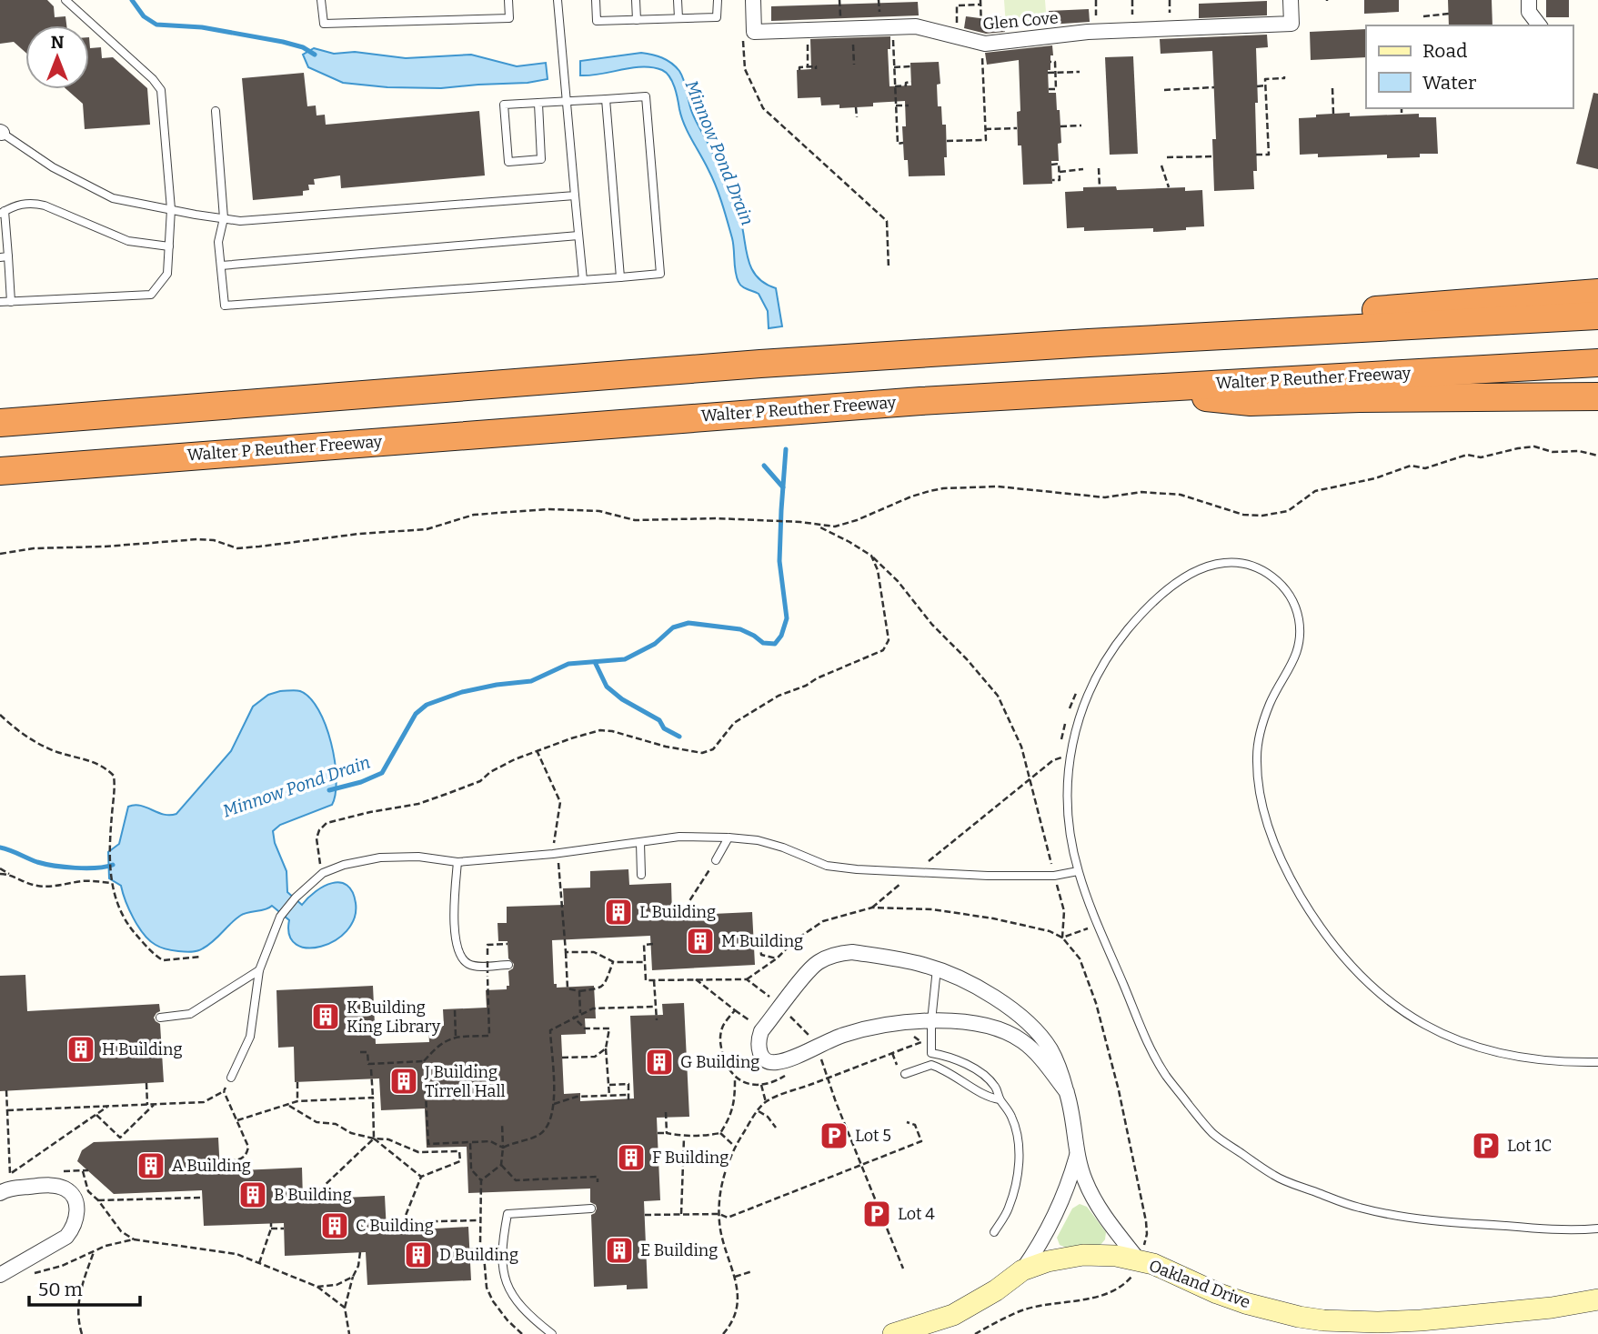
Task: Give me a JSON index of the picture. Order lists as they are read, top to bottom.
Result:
{
  "streets": {
    "highway": ["Walter P Reuther Freeway"],
    "street": ["Glen Cove", "Oakland Drive"]
  },
  "water": ["Minnow Pond Drain"],
  "places": {
    "building": [
      "L Building",
      "M Building",
      "K Building King Library",
      "H Building",
      "G Building",
      "J Building Tirrell Hall",
      "F Building",
      "A Building",
      "B Building",
      "C Building",
      "E Building",
      "D Building"
    ],
    "parking": ["Lot 5", "Lot 1C", "Lot 4"]
  },
  "legend": ["Road", "Water"],
  "scale_bar": "50 m",
  "north": "top"
}
